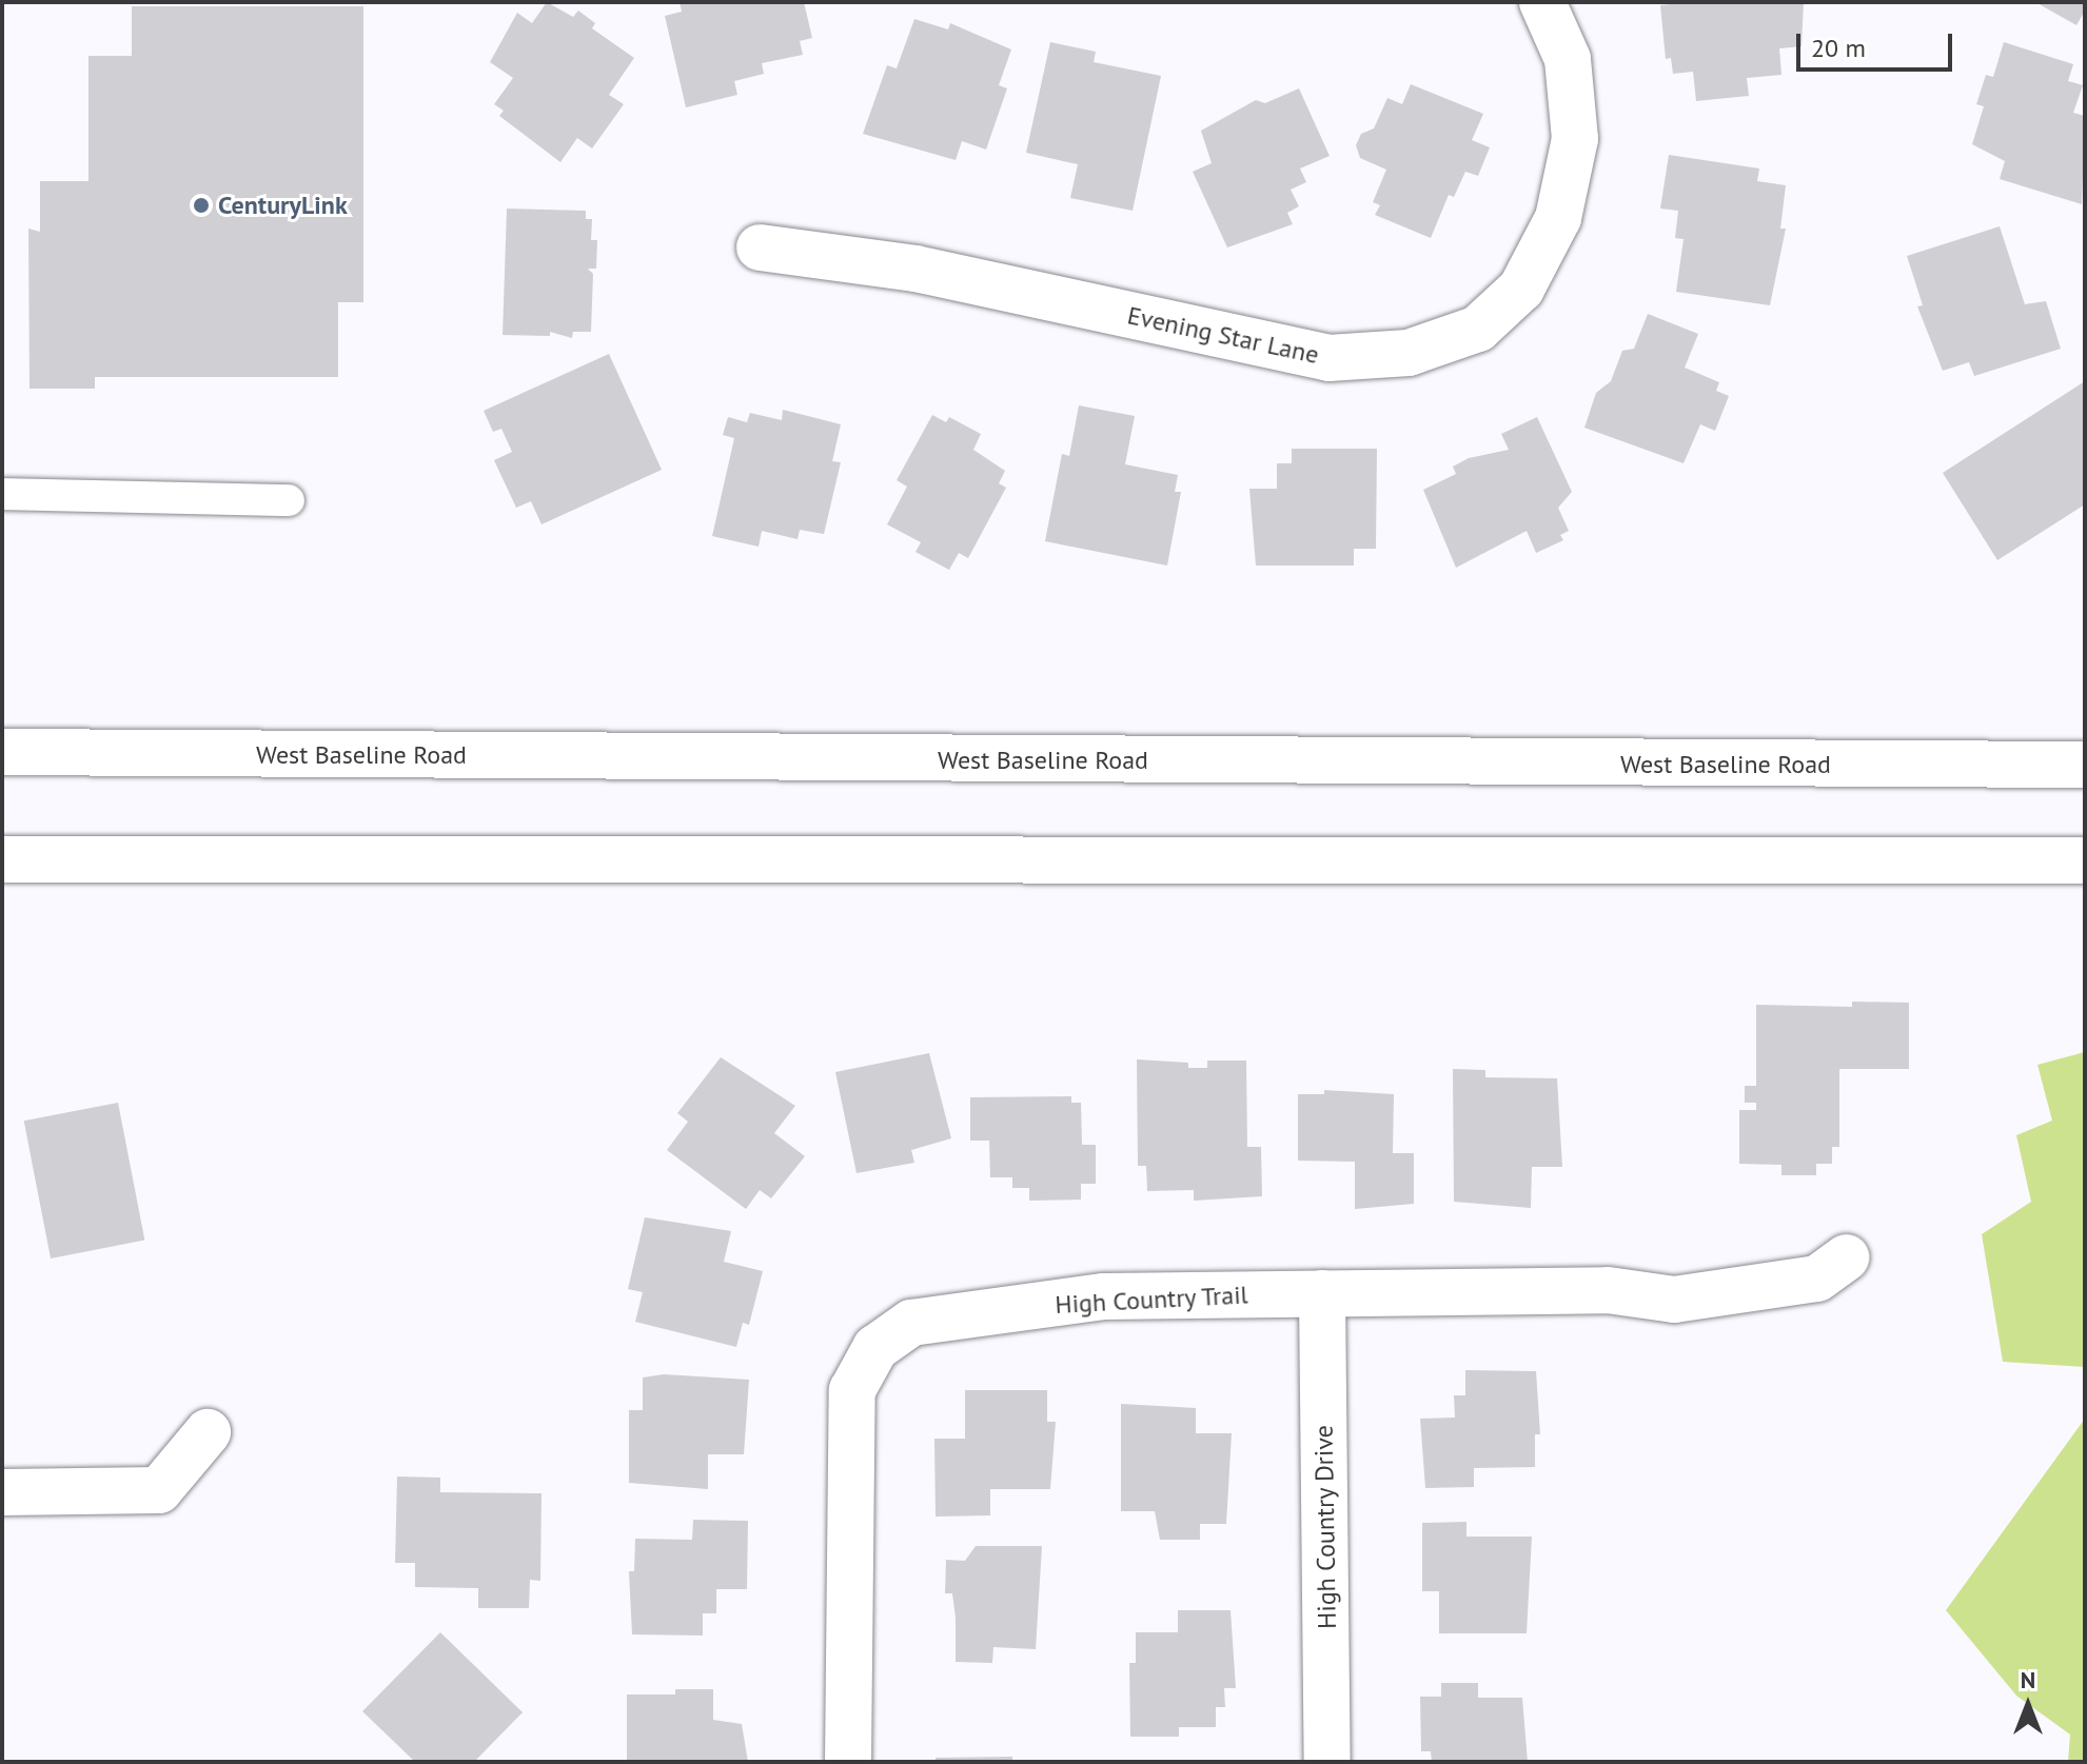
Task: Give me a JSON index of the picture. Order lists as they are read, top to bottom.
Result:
{
  "streets": {
    "main road": [
      "Evening Star Lane",
      "West Baseline Road",
      "High Country Trail",
      "High Country Drive"
    ]
  },
  "crossings": [
    ["High Country Trail", "High Country Drive"]
  ],
  "places": ["CenturyLink"],
  "scale_bar": "20 m",
  "north": "top"
}
